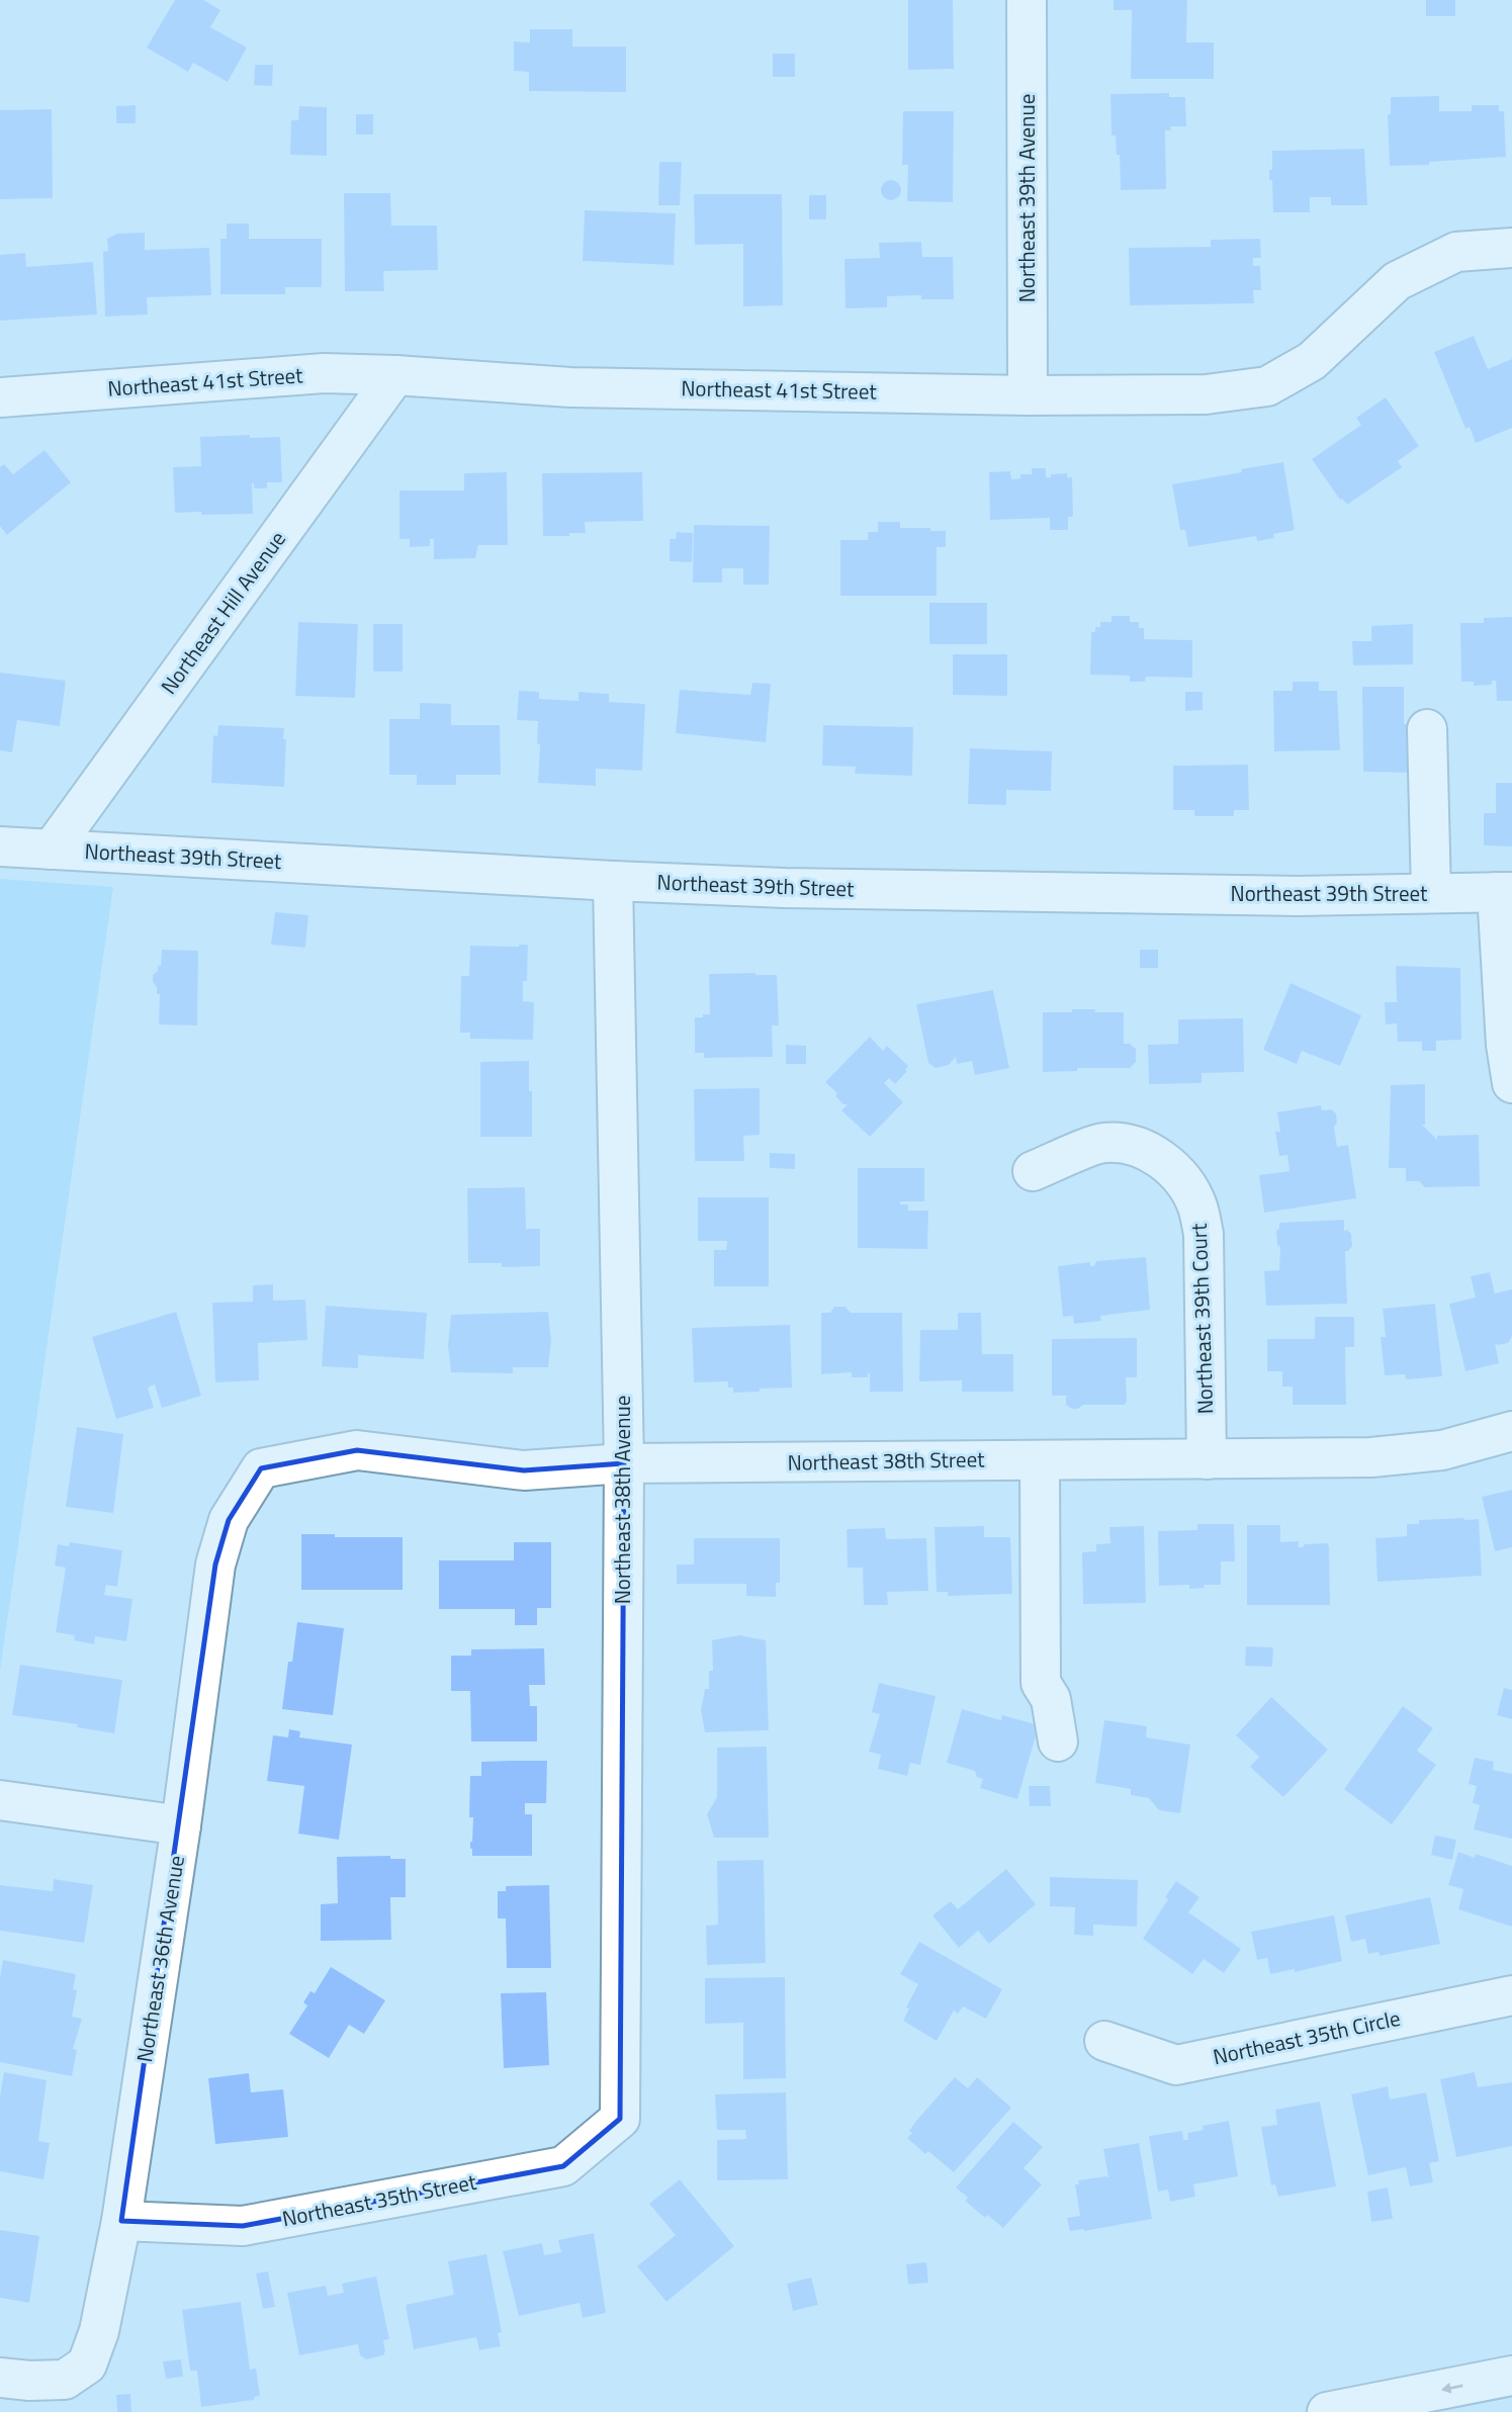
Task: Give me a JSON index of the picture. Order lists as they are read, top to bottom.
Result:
{
  "streets": {
    "main road": [
      "Northeast 39th Avenue",
      "Northeast 41st Street",
      "Northeast Hill Avenue",
      "Northeast 39th Street",
      "Northeast 39th Court",
      "Northeast 38th Street",
      "Northeast 38th Avenue",
      "Northeast 36th Avenue",
      "Northeast 35th Circle",
      "Northeast 35th Street"
    ]
  },
  "crossings": [
    ["Northeast 39th Avenue", "Northeast 41st Street"],
    ["Northeast 41st Street", "Northeast Hill Avenue"],
    ["Northeast Hill Avenue", "Northeast 39th Street"],
    ["Northeast 39th Street", "Northeast 38th Avenue"],
    ["Northeast 39th Court", "Northeast 38th Street"],
    ["Northeast 38th Street", "Northeast 38th Avenue"],
    ["Northeast 38th Street", "Northeast 36th Avenue"],
    ["Northeast 38th Avenue", "Northeast 35th Street"],
    ["Northeast 36th Avenue", "Northeast 35th Street"]
  ]
}
